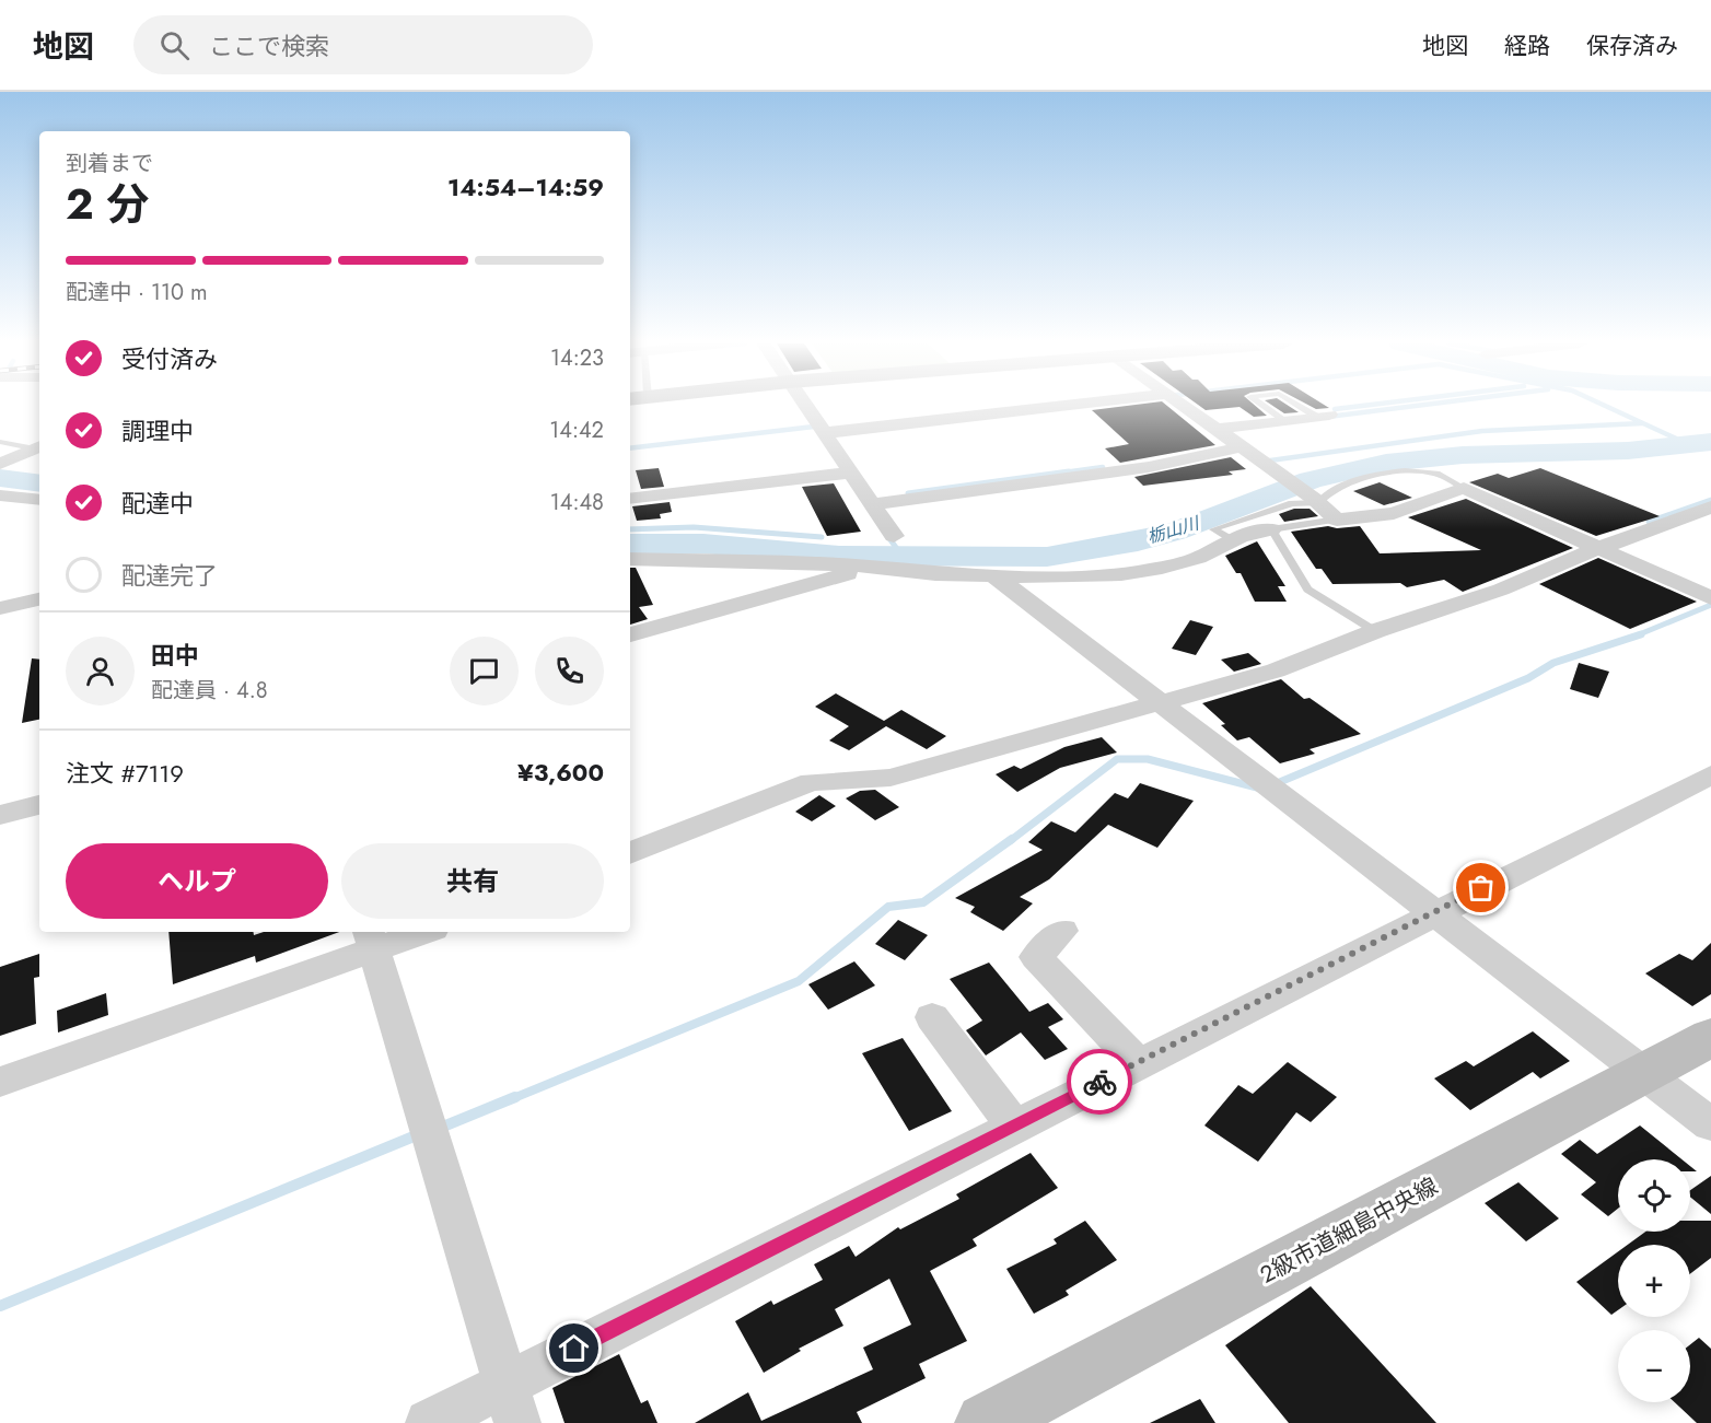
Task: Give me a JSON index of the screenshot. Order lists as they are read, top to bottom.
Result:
{
  "streets": {
    "street": ["2級市道細島中央線"]
  },
  "water": ["栃山川"],
  "page": {
    "header": "地図",
    "search": "ここで検索",
    "nav": ["地図", "経路", "保存済み"],
    "heading": ["2 分", "到着まで", "14:54–14:59"],
    "panel": [
      "田中",
      "配達員 · 4.8",
      "注文 #7119",
      "¥3,600"
    ],
    "bar": "配達中 · 110 m",
    "list": [
      ["受付済み", "14:23"],
      ["調理中", "14:42"],
      ["配達中", "14:48"],
      "配達完了"
    ],
    "buttons": ["ヘルプ", "共有"],
    "map_buttons": ["+", "−"]
  }
}
